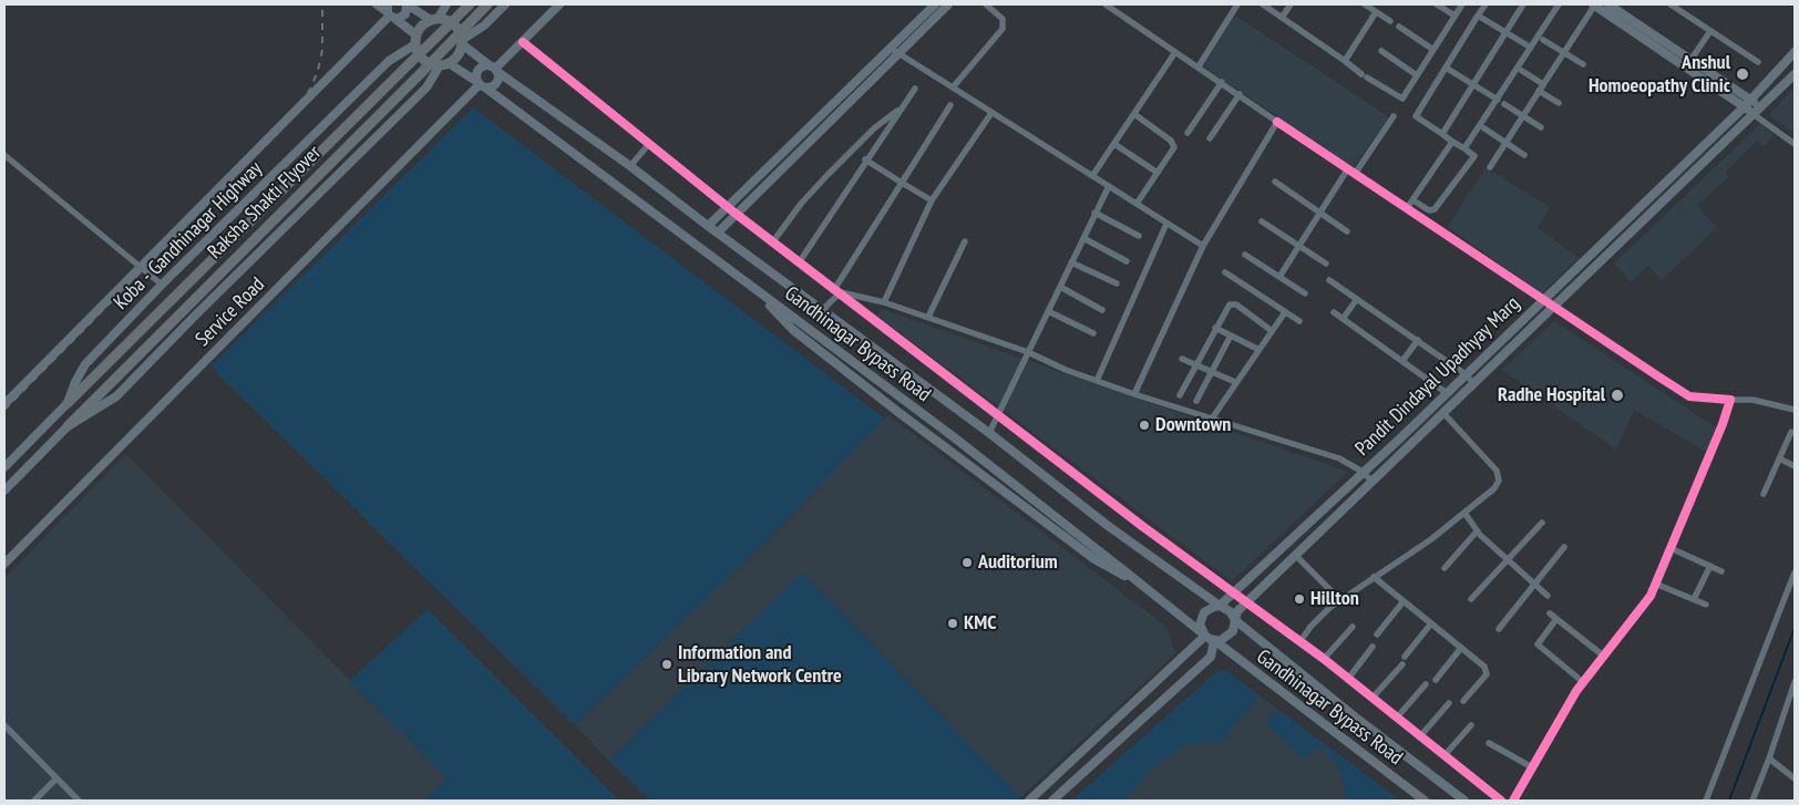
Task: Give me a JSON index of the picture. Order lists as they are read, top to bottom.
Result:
{
  "streets": {
    "main road": ["Raksha Shakti Flyover"],
    "street": [
      "Koba - Gandhinagar Highway",
      "Service Road",
      "Gandhinagar Bypass Road",
      "Pandit Dindayal Upadhyay Marg"
    ]
  },
  "crossings": [
    ["Raksha Shakti Flyover", "Koba - Gandhinagar Highway"],
    ["Koba - Gandhinagar Highway", "Gandhinagar Bypass Road"],
    ["Service Road", "Gandhinagar Bypass Road"],
    ["Gandhinagar Bypass Road", "Pandit Dindayal Upadhyay Marg"]
  ],
  "places": [
    "Anshul Homoeopathy Clinic",
    "Radhe Hospital",
    "Downtown",
    "Auditorium",
    "Hillton",
    "KMC",
    "Information and Library Network Centre"
  ]
}
